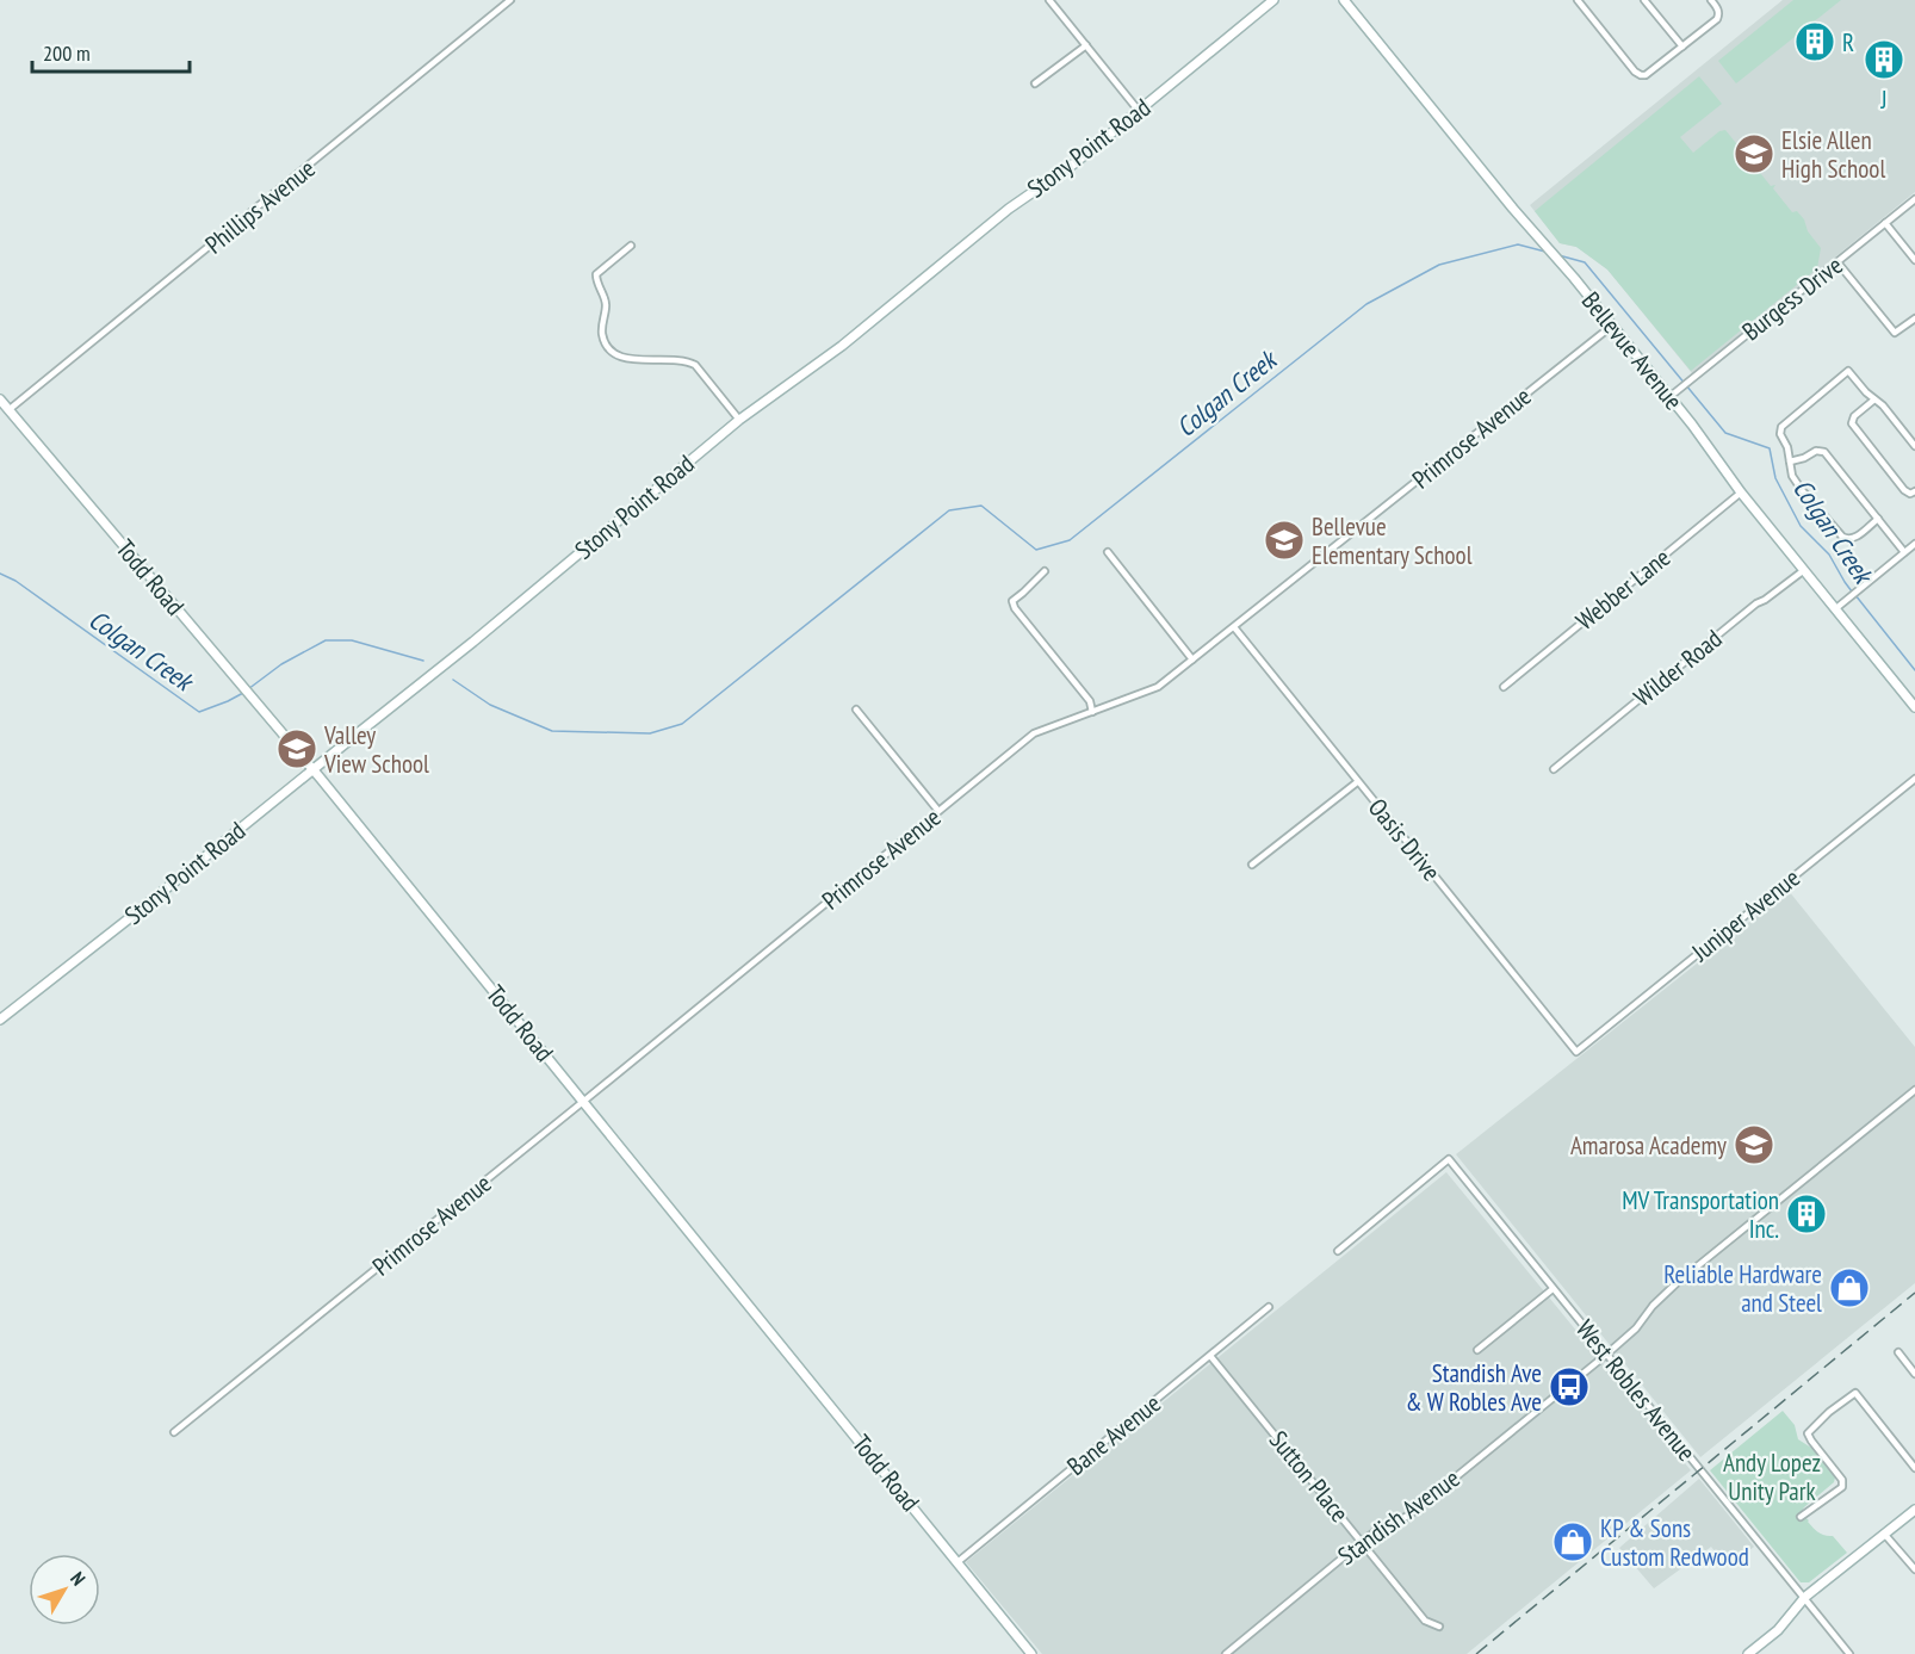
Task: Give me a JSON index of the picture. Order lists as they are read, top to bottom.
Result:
{
  "streets": {
    "main road": ["Stony Point Road", "Bellevue Avenue", "Todd Road"],
    "street": [
      "Phillips Avenue",
      "Burgess Drive",
      "Primrose Avenue",
      "Webber Lane",
      "Wilder Road",
      "Oasis Drive",
      "Juniper Avenue",
      "West Robles Avenue",
      "Bane Avenue",
      "Sutton Place",
      "Standish Avenue"
    ]
  },
  "crossings": [
    ["Stony Point Road", "Todd Road"],
    ["Phillips Avenue", "Todd Road"],
    ["Burgess Drive", "Bellevue Avenue"],
    ["Bellevue Avenue", "Primrose Avenue"],
    ["Bellevue Avenue", "Webber Lane"],
    ["Bellevue Avenue", "Wilder Road"],
    ["Primrose Avenue", "Todd Road"],
    ["Primrose Avenue", "Oasis Drive"],
    ["Todd Road", "Bane Avenue"],
    ["Oasis Drive", "Juniper Avenue"],
    ["West Robles Avenue", "Standish Avenue"],
    ["Bane Avenue", "Sutton Place"],
    ["Sutton Place", "Standish Avenue"]
  ],
  "water": ["Colgan Creek"],
  "parks": ["Andy Lopez Unity Park"],
  "places": {
    "building": ["R", "J", "MV Transportation Inc."],
    "school or university": [
      "Elsie Allen High School",
      "Bellevue Elementary School",
      "Valley View School",
      "Amarosa Academy"
    ],
    "shop": ["Reliable Hardware and Steel", "KP & Sons Custom Redwood"],
    "bus stop": ["Standish Ave & W Robles Ave"]
  },
  "scale_bar": "200 m",
  "north": "top right"
}
